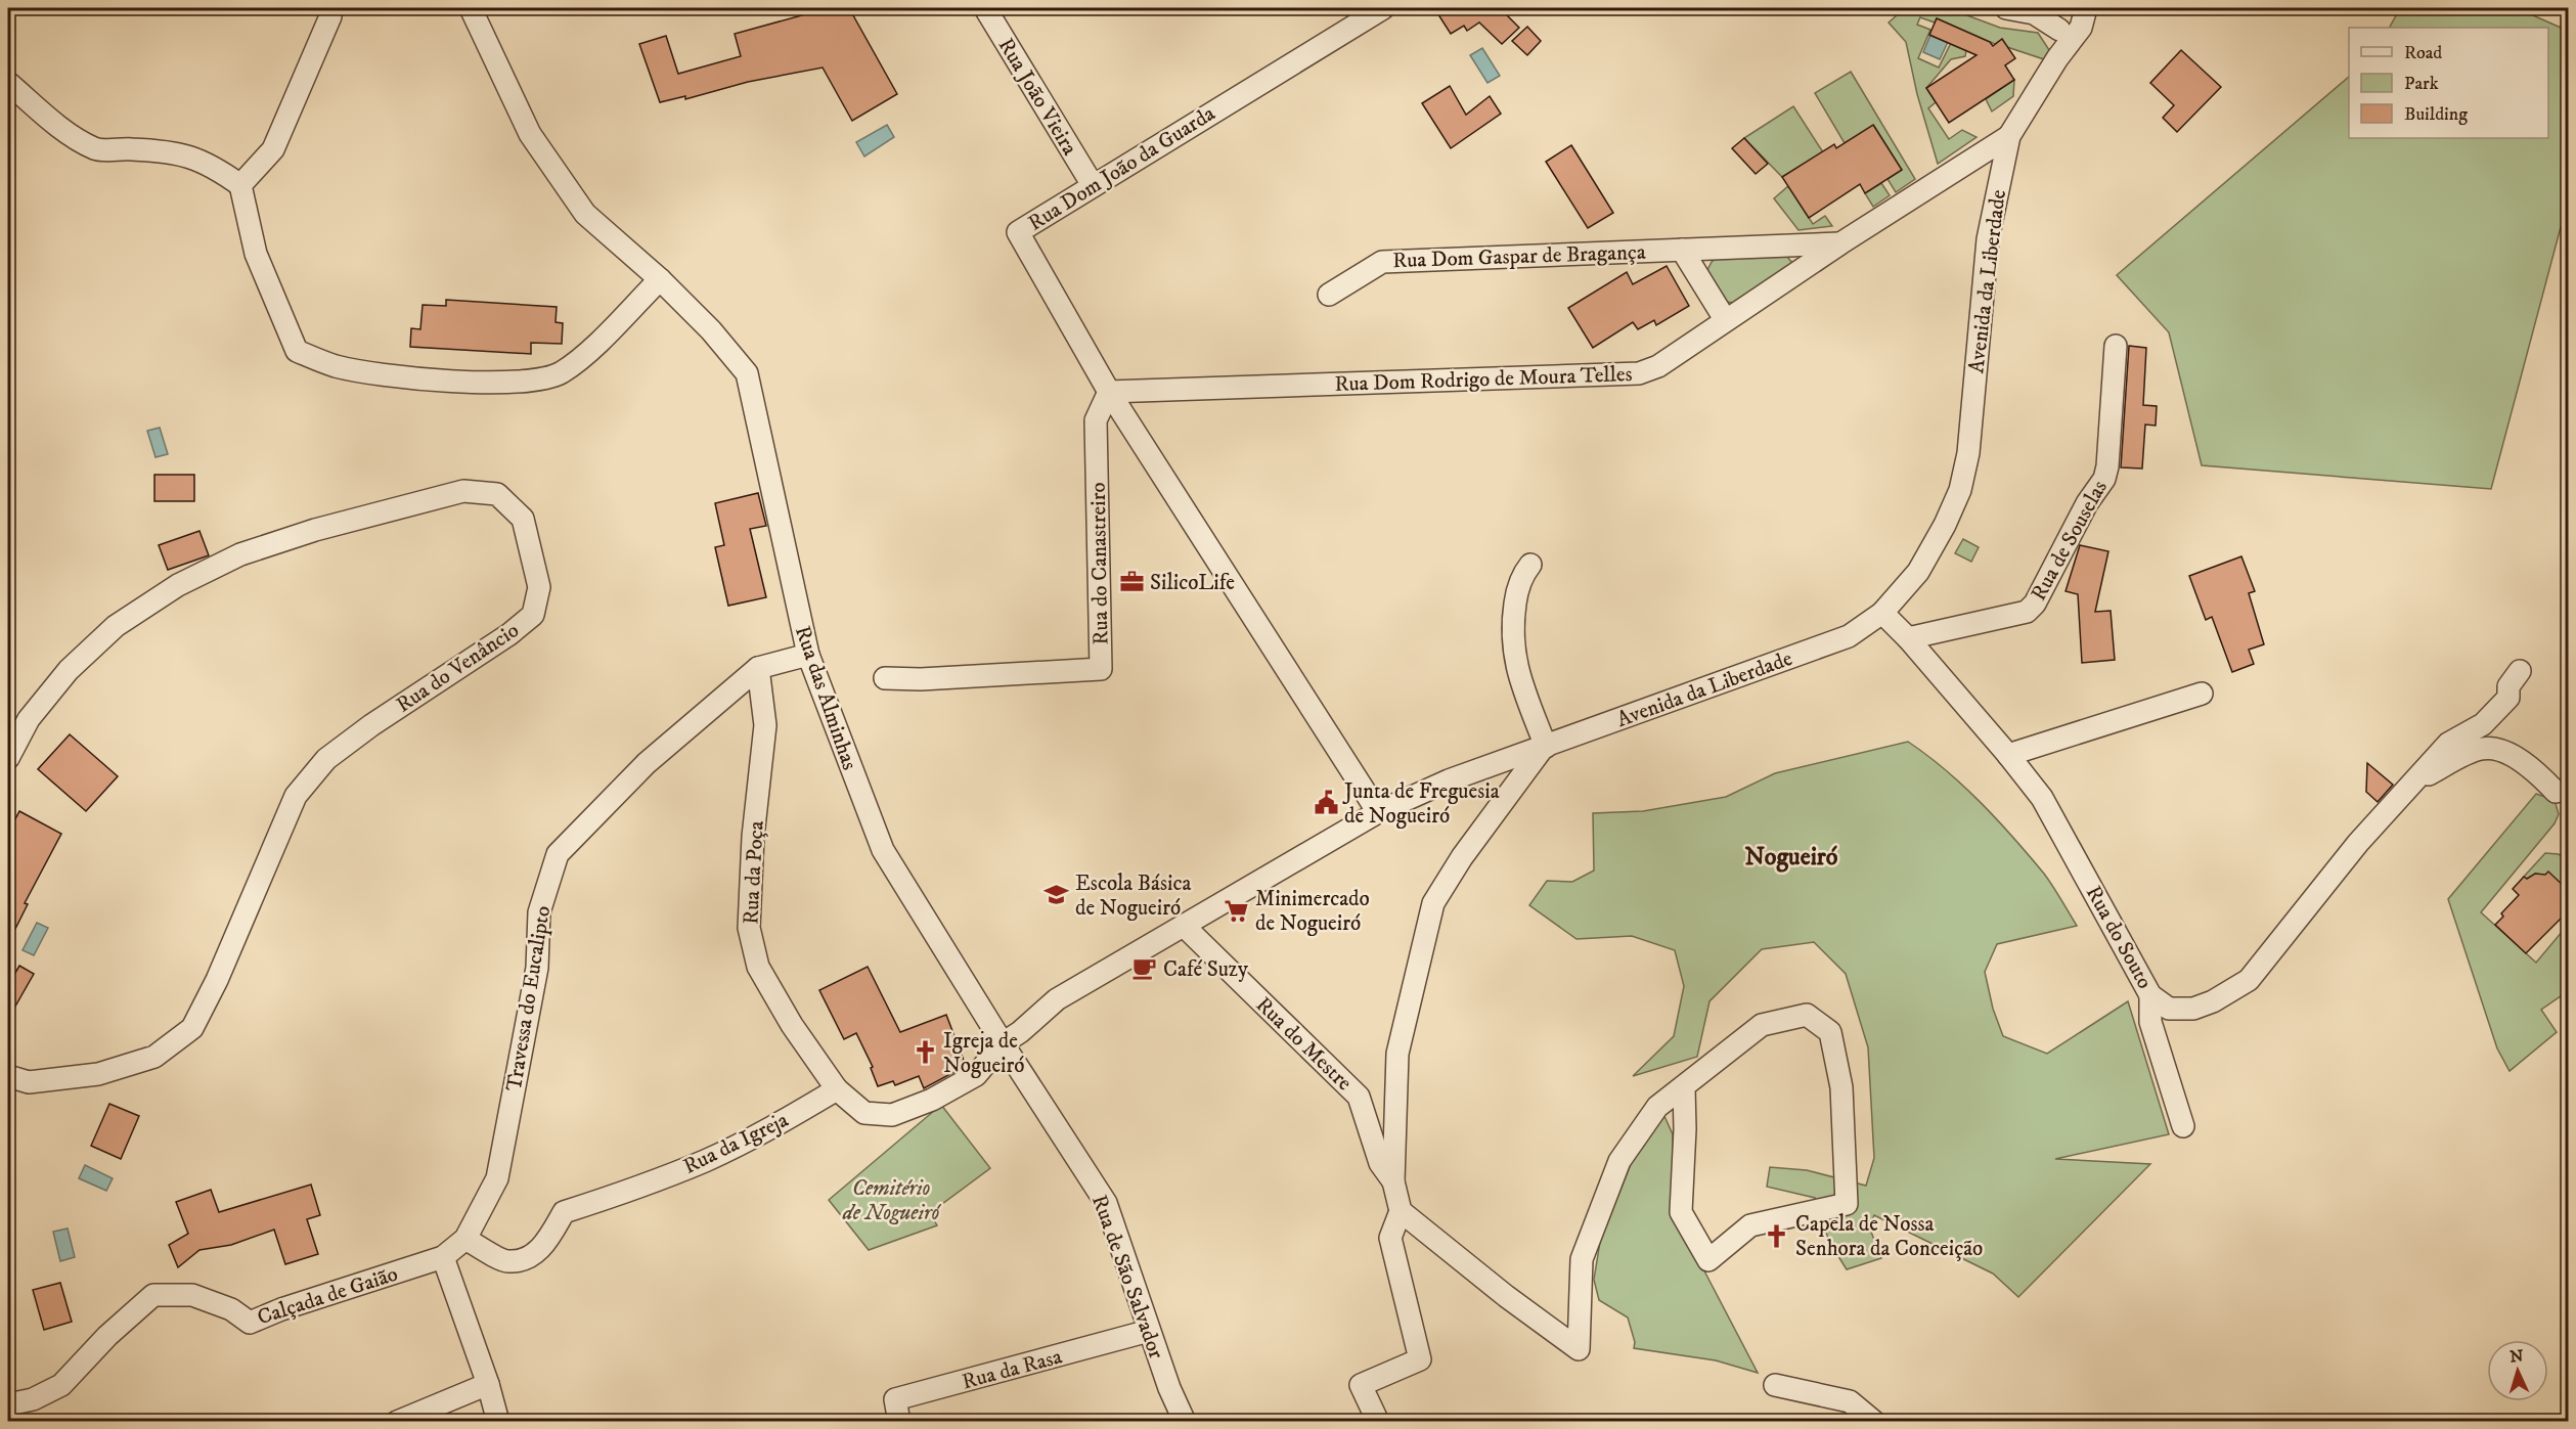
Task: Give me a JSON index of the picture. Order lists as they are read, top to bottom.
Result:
{
  "streets": {
    "street": [
      "Rua João Vieira",
      "Rua Dom João da Guarda",
      "Rua Dom Gaspar de Bragança",
      "Avenida da Liberdade",
      "Rua Dom Rodrigo de Moura Telles",
      "Rua de Souselas",
      "Rua do Canastreiro",
      "Rua do Venâncio",
      "Rua das Alminhas",
      "Rua da Poça",
      "Rua do Souto",
      "Travessa do Eucalipto",
      "Rua do Mestre",
      "Rua da Igreja",
      "Rua de São Salvador",
      "Calçada de Gaião",
      "Rua da Rasa"
    ]
  },
  "crossings": [
    ["Rua João Vieira", "Rua Dom João da Guarda"],
    ["Rua Dom João da Guarda", "Rua Dom Rodrigo de Moura Telles"],
    ["Rua Dom João da Guarda", "Rua do Canastreiro"],
    ["Rua Dom Gaspar de Bragança", "Rua Dom Rodrigo de Moura Telles"],
    ["Avenida da Liberdade", "Rua Dom Rodrigo de Moura Telles"],
    ["Avenida da Liberdade", "Rua das Alminhas"],
    ["Avenida da Liberdade", "Rua do Souto"],
    ["Avenida da Liberdade", "Rua do Mestre"],
    ["Avenida da Liberdade", "Rua de São Salvador"],
    ["Rua Dom Rodrigo de Moura Telles", "Rua do Canastreiro"],
    ["Rua de Souselas", "Rua do Souto"],
    ["Rua das Alminhas", "Travessa do Eucalipto"],
    ["Rua das Alminhas", "Rua de São Salvador"],
    ["Rua da Poça", "Travessa do Eucalipto"],
    ["Rua da Poça", "Rua da Igreja"],
    ["Travessa do Eucalipto", "Rua da Igreja"],
    ["Travessa do Eucalipto", "Calçada de Gaião"],
    ["Rua da Igreja", "Calçada de Gaião"],
    ["Rua de São Salvador", "Rua da Rasa"]
  ],
  "districts": ["Nogueiró"],
  "parks": ["Cemitério de Nogueiró"],
  "places": {
    "office": ["SilicoLife"],
    "public building": ["Junta de Freguesia de Nogueiró"],
    "school or university": ["Escola Básica de Nogueiró"],
    "supermarket": ["Minimercado de Nogueiró"],
    "cafe": ["Café Suzy"],
    "church": ["Igreja de Nogueiró", "Capela de Nossa Senhora da Conceição"]
  },
  "legend": ["Road", "Park", "Building"],
  "north": "top"
}
